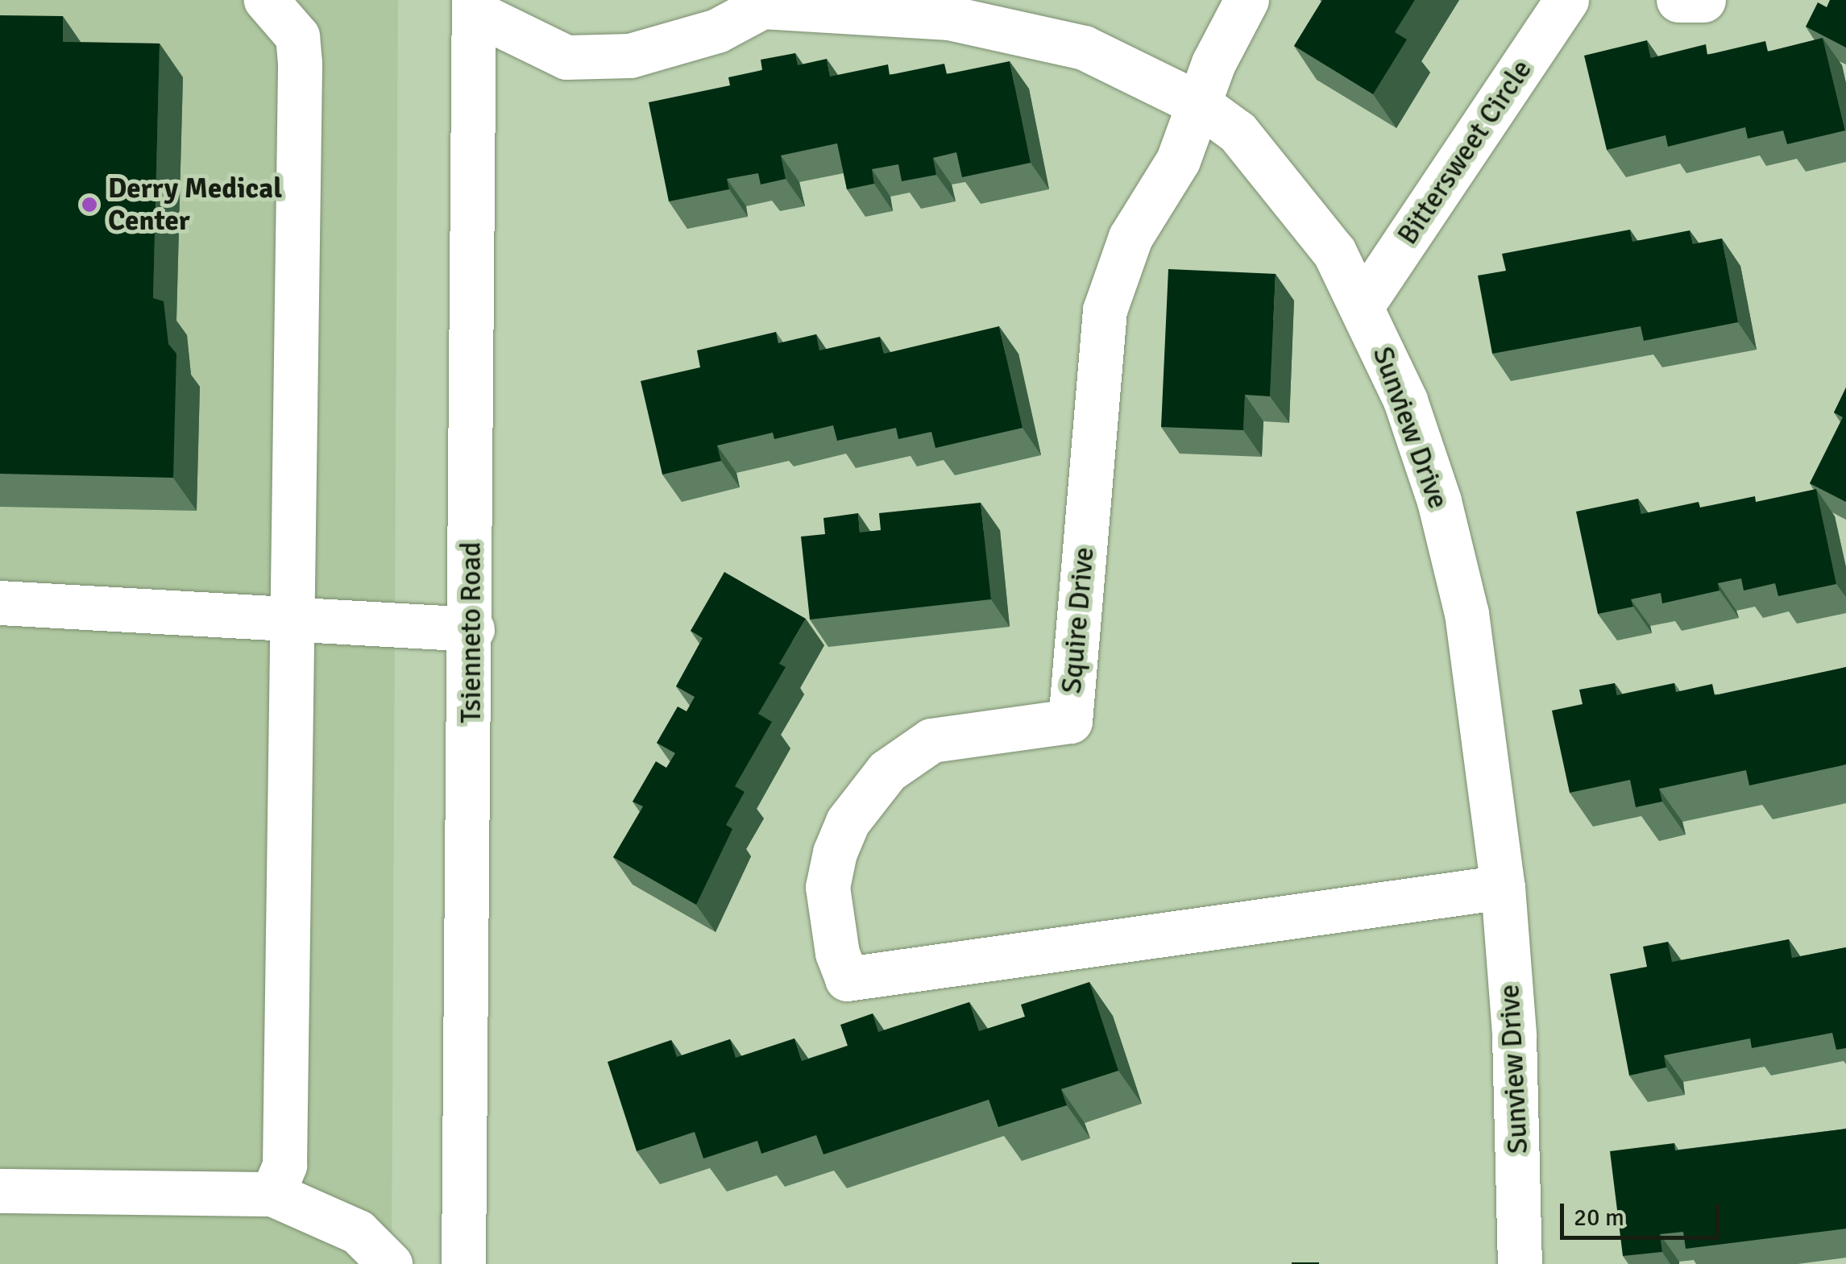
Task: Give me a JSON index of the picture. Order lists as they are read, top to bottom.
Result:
{
  "streets": {
    "street": [
      "Bittersweet Circle",
      "Sunview Drive",
      "Squire Drive",
      "Tsienneto Road"
    ]
  },
  "crossings": [
    ["Bittersweet Circle", "Sunview Drive"],
    ["Sunview Drive", "Squire Drive"],
    ["Sunview Drive", "Tsienneto Road"]
  ],
  "places": ["Derry Medical Center"],
  "scale_bar": "20 m"
}
